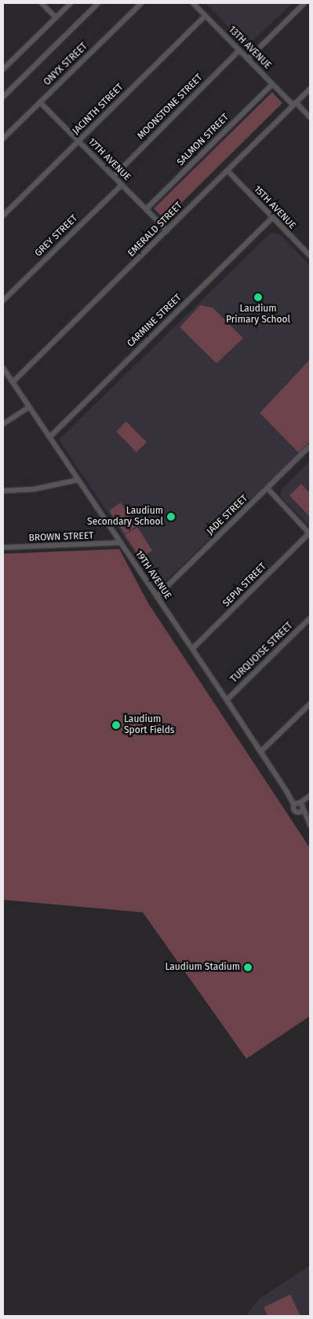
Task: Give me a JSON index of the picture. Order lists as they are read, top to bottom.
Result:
{
  "streets": {
    "street": [
      "13TH AVENUE",
      "ONYX STREET",
      "MOONSTONE STREET",
      "JACINTH STREET",
      "SALMON STREET",
      "17TH AVENUE",
      "15TH AVENUE",
      "EMERALD STREET",
      "GREY STREET",
      "CARMINE STREET",
      "JADE STREET",
      "BROWN STREET",
      "19TH AVENUE",
      "SEPIA STREET",
      "TURQUOISE STREET"
    ]
  },
  "crossings": [
    ["13TH AVENUE", "MOONSTONE STREET"],
    ["13TH AVENUE", "JACINTH STREET"],
    ["13TH AVENUE", "SALMON STREET"],
    ["13TH AVENUE", "EMERALD STREET"],
    ["ONYX STREET", "17TH AVENUE"],
    ["MOONSTONE STREET", "17TH AVENUE"],
    ["JACINTH STREET", "17TH AVENUE"],
    ["SALMON STREET", "17TH AVENUE"],
    ["17TH AVENUE", "EMERALD STREET"],
    ["17TH AVENUE", "GREY STREET"],
    ["15TH AVENUE", "EMERALD STREET"],
    ["15TH AVENUE", "CARMINE STREET"],
    ["EMERALD STREET", "19TH AVENUE"],
    ["CARMINE STREET", "19TH AVENUE"],
    ["JADE STREET", "19TH AVENUE"],
    ["BROWN STREET", "19TH AVENUE"],
    ["19TH AVENUE", "SEPIA STREET"],
    ["19TH AVENUE", "TURQUOISE STREET"]
  ],
  "places": [
    "Laudium Primary School",
    "Laudium Secondary School",
    "Laudium Sport Fields",
    "Laudium Stadium"
  ]
}
